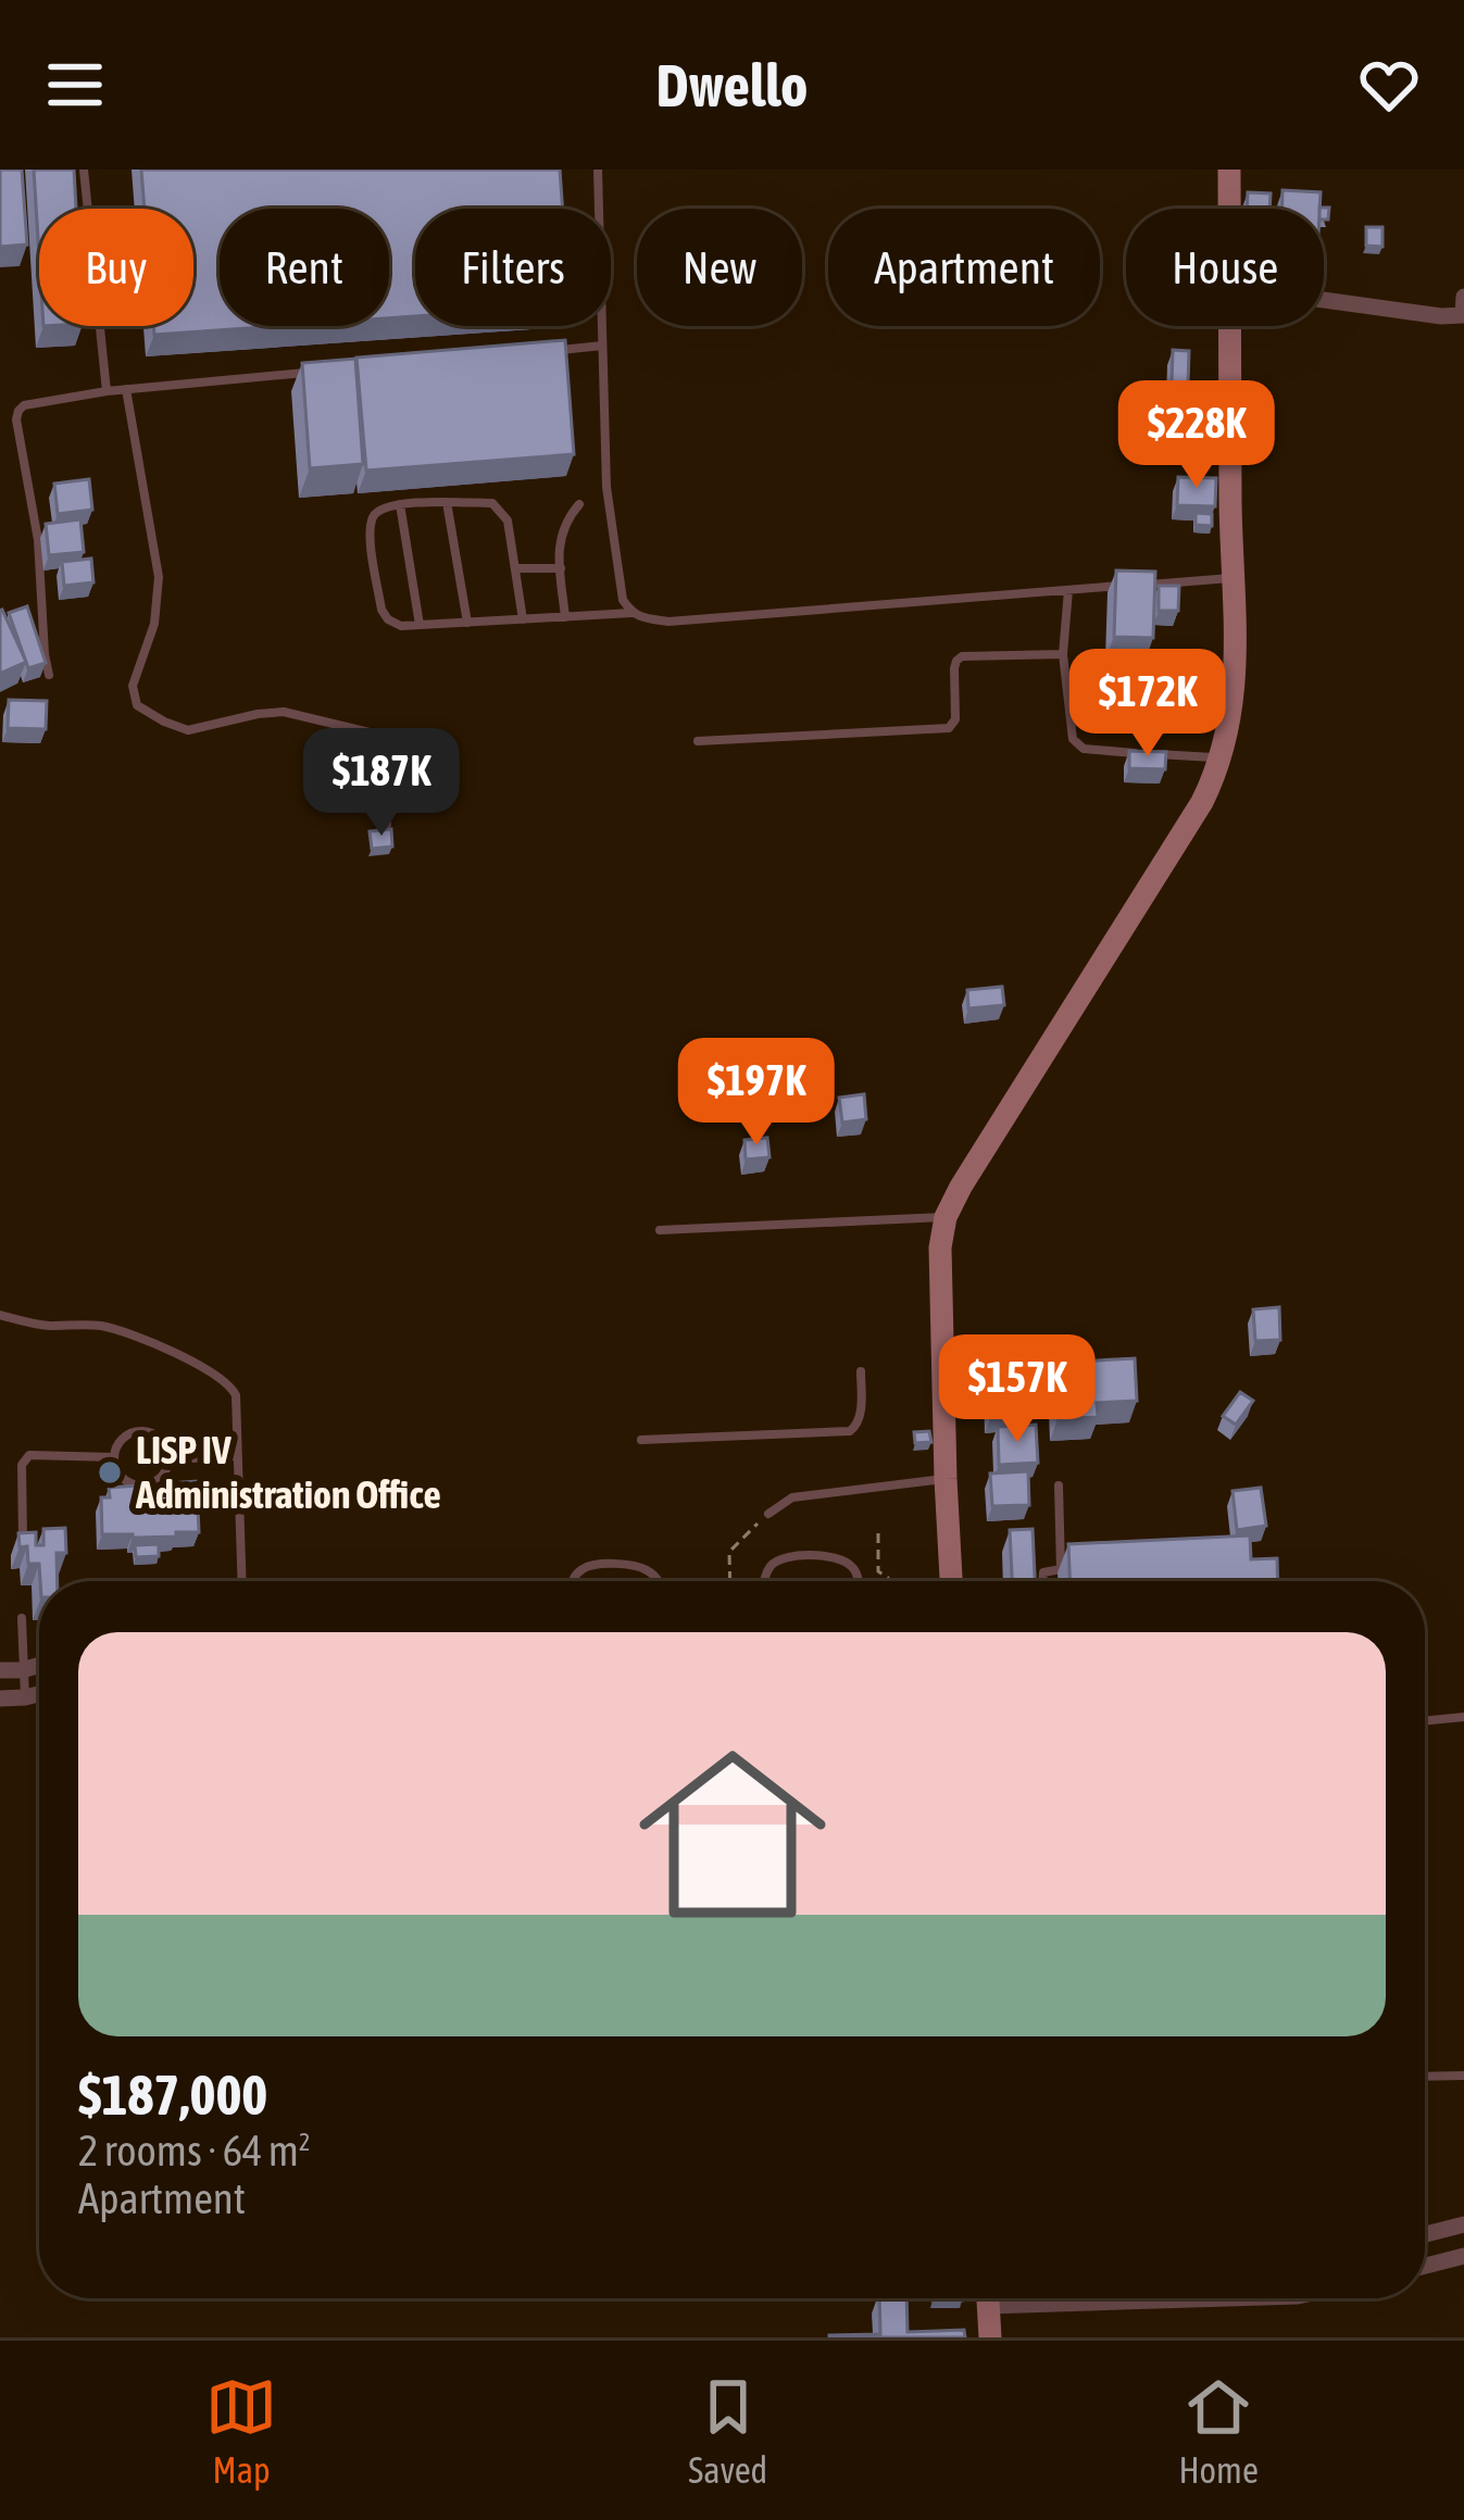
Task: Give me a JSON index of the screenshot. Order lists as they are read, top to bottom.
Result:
{
  "places": ["LISP IV Administration Office"],
  "page": {
    "header": "Dwello",
    "chip": [
      "Buy",
      "Rent",
      "Filters",
      "New",
      "Apartment",
      "House"
    ],
    "price": [
      "$228K",
      "$172K",
      "$187K",
      "$197K",
      "$157K"
    ],
    "list": [
      {
        "name": "$187,000",
        "note": "2 rooms · 64 m² · Apartment"
      }
    ],
    "tabs": ["Map", "Saved", "Home"]
  }
}
